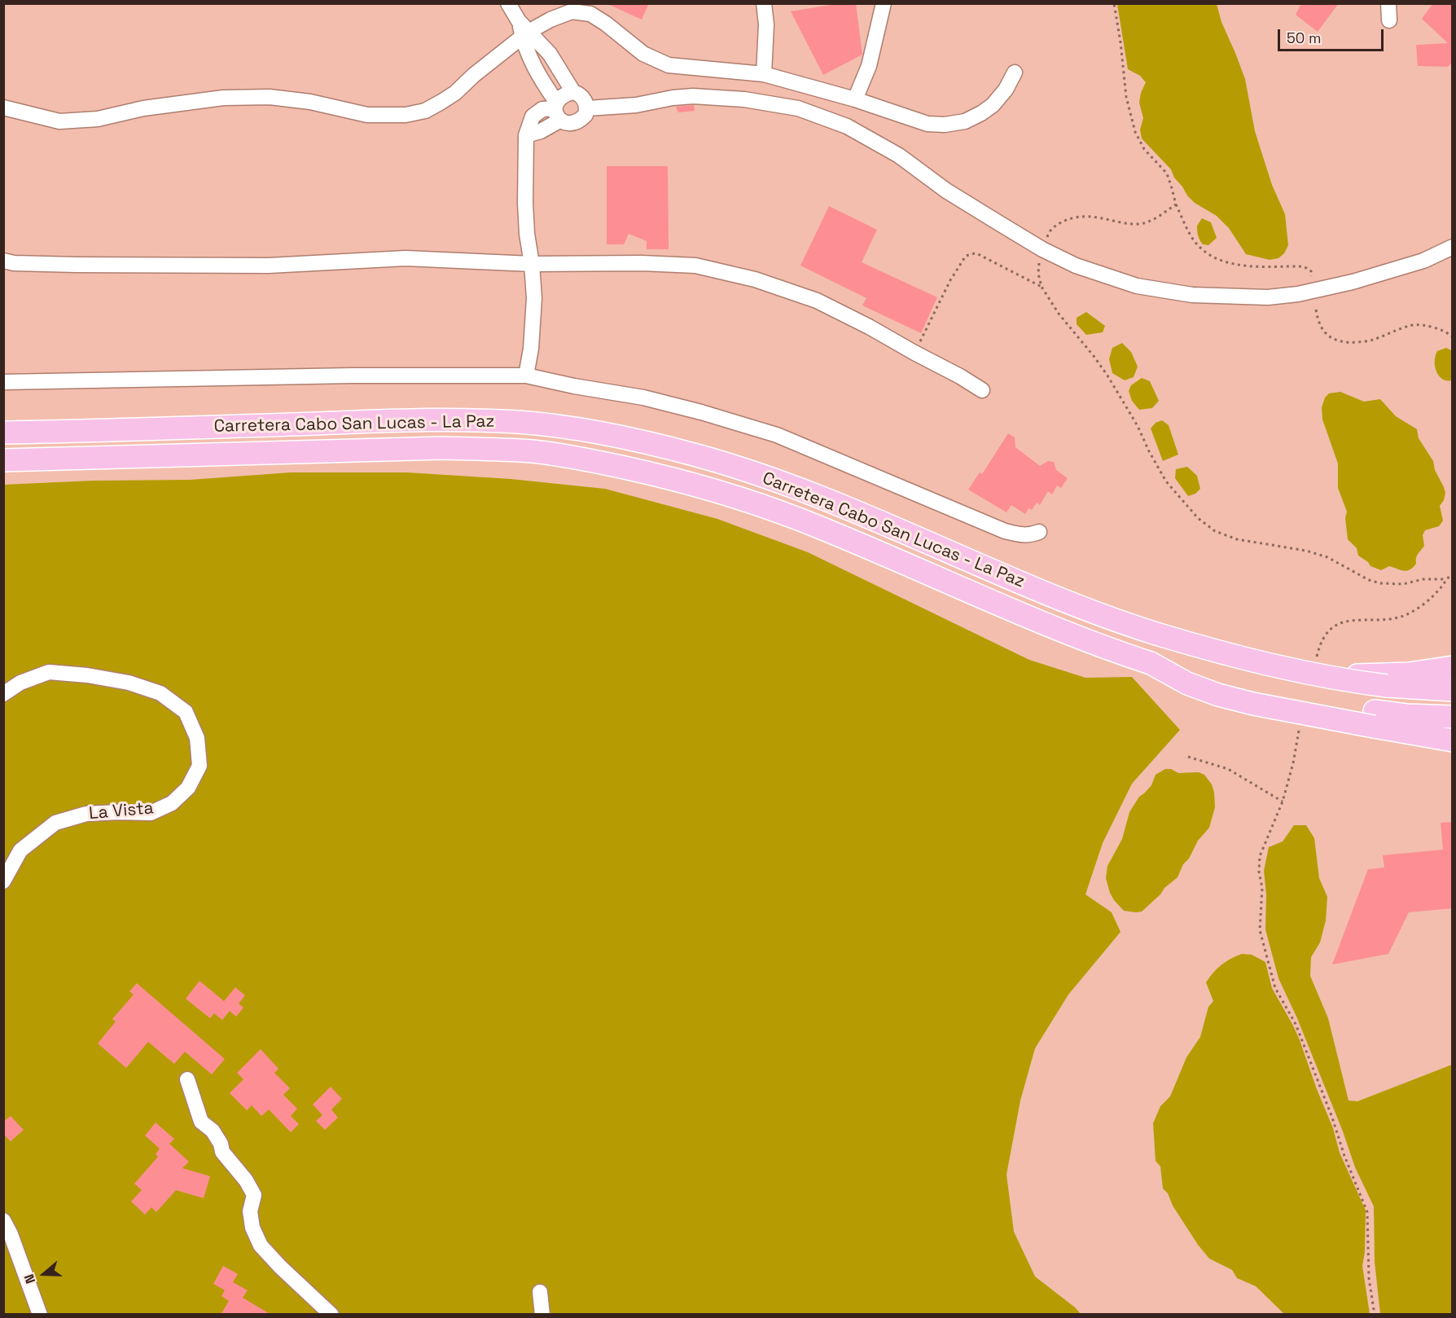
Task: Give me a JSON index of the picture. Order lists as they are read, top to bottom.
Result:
{
  "streets": {
    "highway": ["Carretera Cabo San Lucas - La Paz"],
    "street": ["La Vista"]
  },
  "scale_bar": "50 m",
  "north": "left"
}
